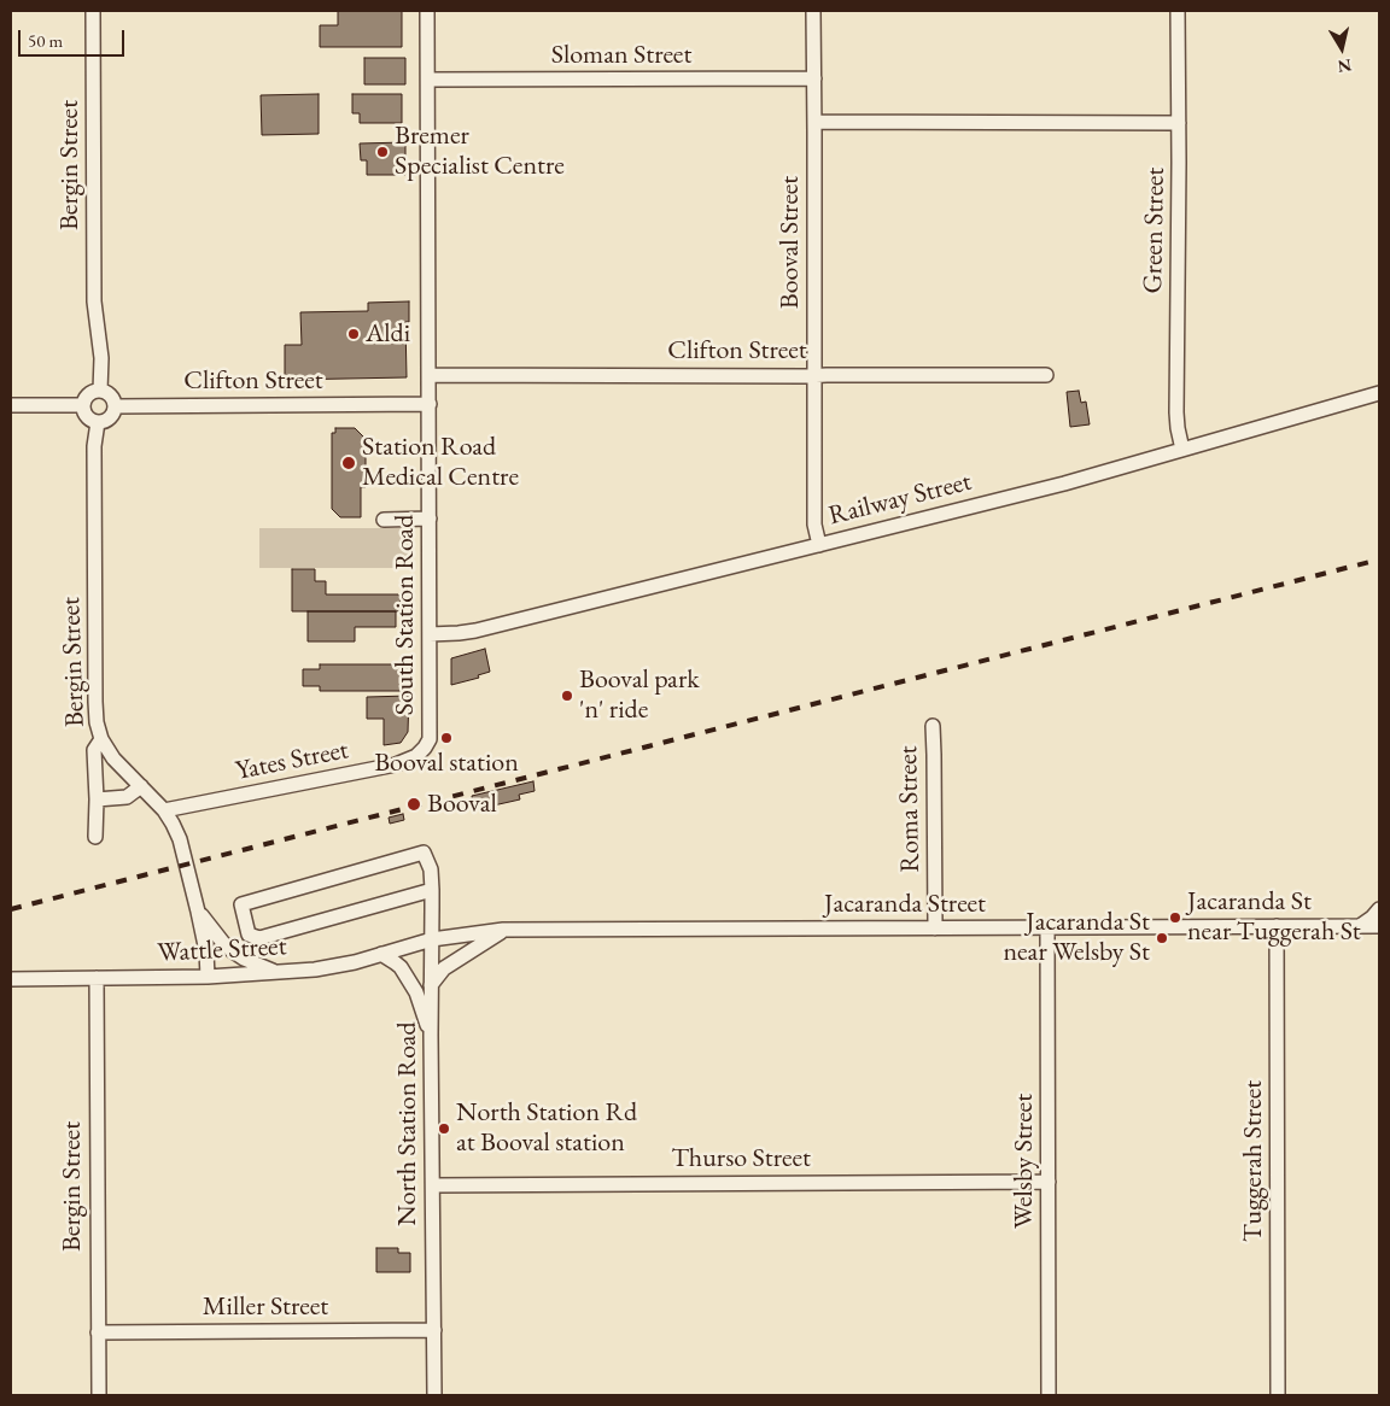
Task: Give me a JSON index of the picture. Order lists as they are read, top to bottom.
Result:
{
  "streets": {
    "street": [
      "Sloman Street",
      "Bergin Street",
      "Green Street",
      "Booval Street",
      "Clifton Street",
      "Railway Street",
      "South Station Road",
      "Yates Street",
      "Roma Street",
      "Jacaranda Street",
      "Wattle Street",
      "North Station Road",
      "Thurso Street",
      "Welsby Street",
      "Tuggerah Street",
      "Miller Street"
    ]
  },
  "crossings": [
    ["Sloman Street", "Booval Street"],
    ["Sloman Street", "South Station Road"],
    ["Bergin Street", "Clifton Street"],
    ["Bergin Street", "Yates Street"],
    ["Bergin Street", "Wattle Street"],
    ["Bergin Street", "Miller Street"],
    ["Green Street", "Railway Street"],
    ["Booval Street", "Clifton Street"],
    ["Booval Street", "Railway Street"],
    ["Clifton Street", "South Station Road"],
    ["Railway Street", "South Station Road"],
    ["South Station Road", "Yates Street"],
    ["Roma Street", "Jacaranda Street"],
    ["Jacaranda Street", "Wattle Street"],
    ["Jacaranda Street", "North Station Road"],
    ["Jacaranda Street", "Welsby Street"],
    ["Jacaranda Street", "Tuggerah Street"],
    ["Wattle Street", "North Station Road"],
    ["North Station Road", "Thurso Street"],
    ["North Station Road", "Miller Street"],
    ["Thurso Street", "Welsby Street"]
  ],
  "places": [
    "Bremer Specialist Centre",
    "Aldi",
    "Station Road Medical Centre",
    "Booval park 'n' ride",
    "Booval station",
    "Booval",
    "Jacaranda St near Tuggerah St",
    "Jacaranda St near Welsby St",
    "North Station Rd at Booval station"
  ],
  "scale_bar": "50 m",
  "north": "bottom"
}
